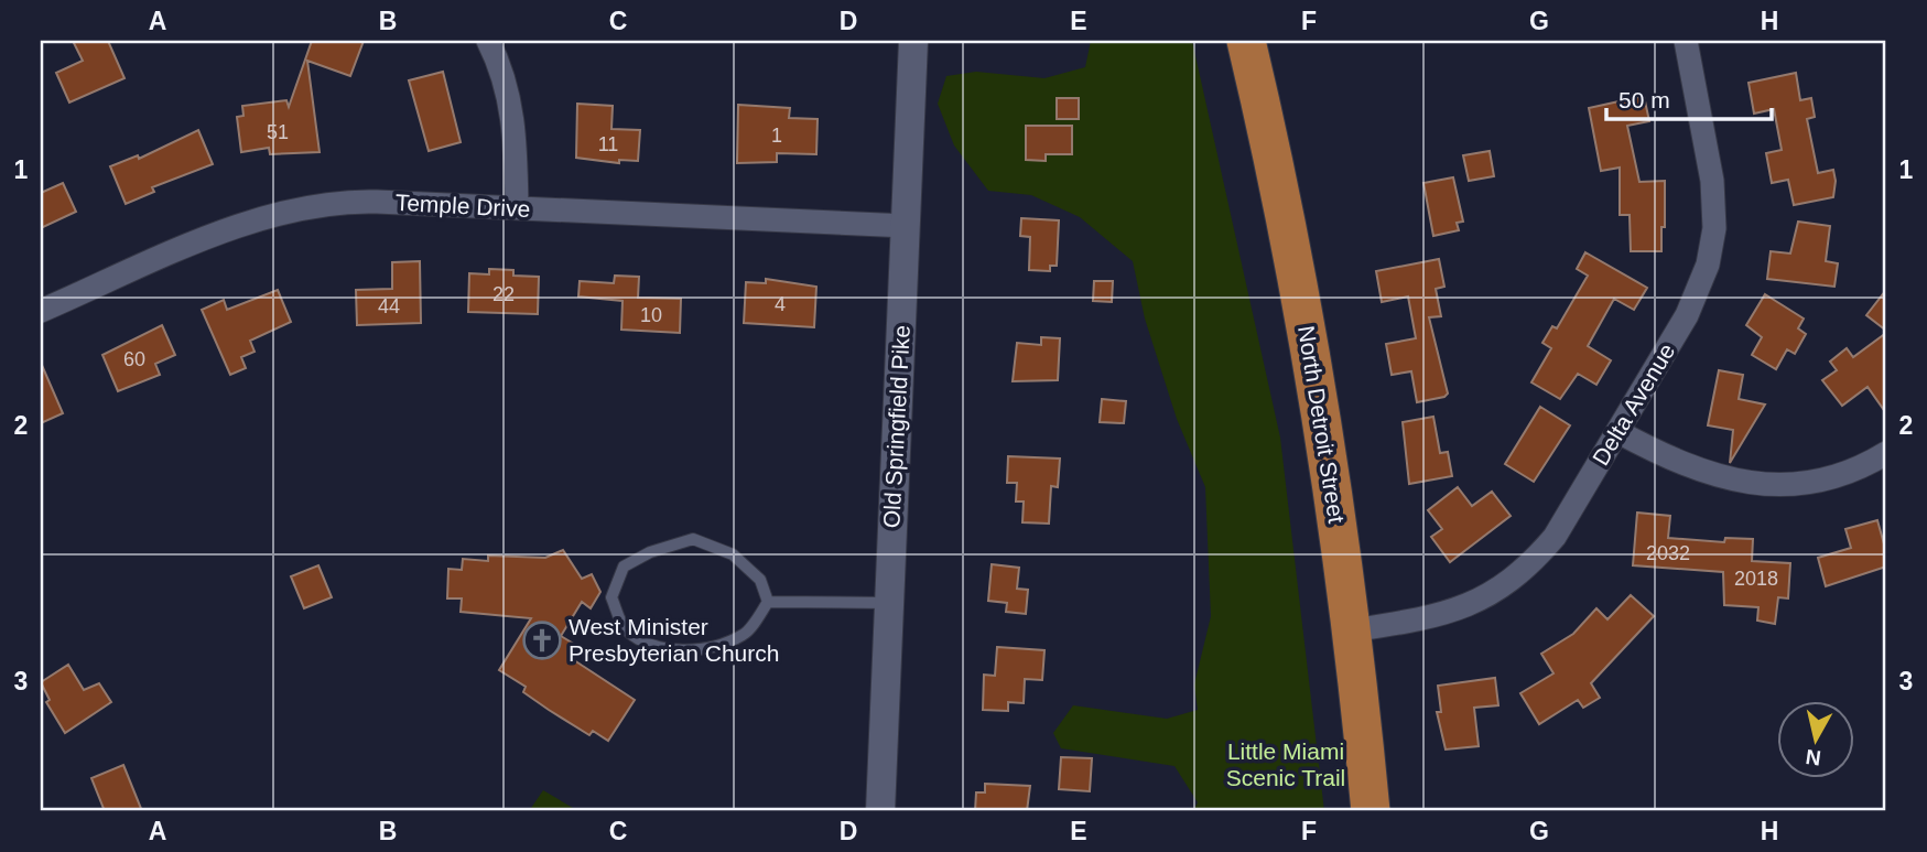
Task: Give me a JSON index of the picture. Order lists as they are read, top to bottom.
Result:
{
  "streets": {
    "highway": ["North Detroit Street"],
    "street": ["Temple Drive", "Delta Avenue", "Old Springfield Pike"]
  },
  "crossings": [
    ["Temple Drive", "Old Springfield Pike"],
    ["Delta Avenue", "North Detroit Street"]
  ],
  "parks": ["Little Miami Scenic Trail"],
  "places": {
    "church": ["West Minister Presbyterian Church"]
  },
  "house_numbers": [
    "51",
    "1",
    "11",
    "22",
    "4",
    "44",
    "10",
    "60",
    "2032",
    "2018"
  ],
  "scale_bar": "50 m",
  "north": "bottom",
  "grid": {
    "columns": [
      "A",
      "B",
      "C",
      "D",
      "E",
      "F",
      "G",
      "H"
    ],
    "rows": ["1", "2", "3"]
  }
}
